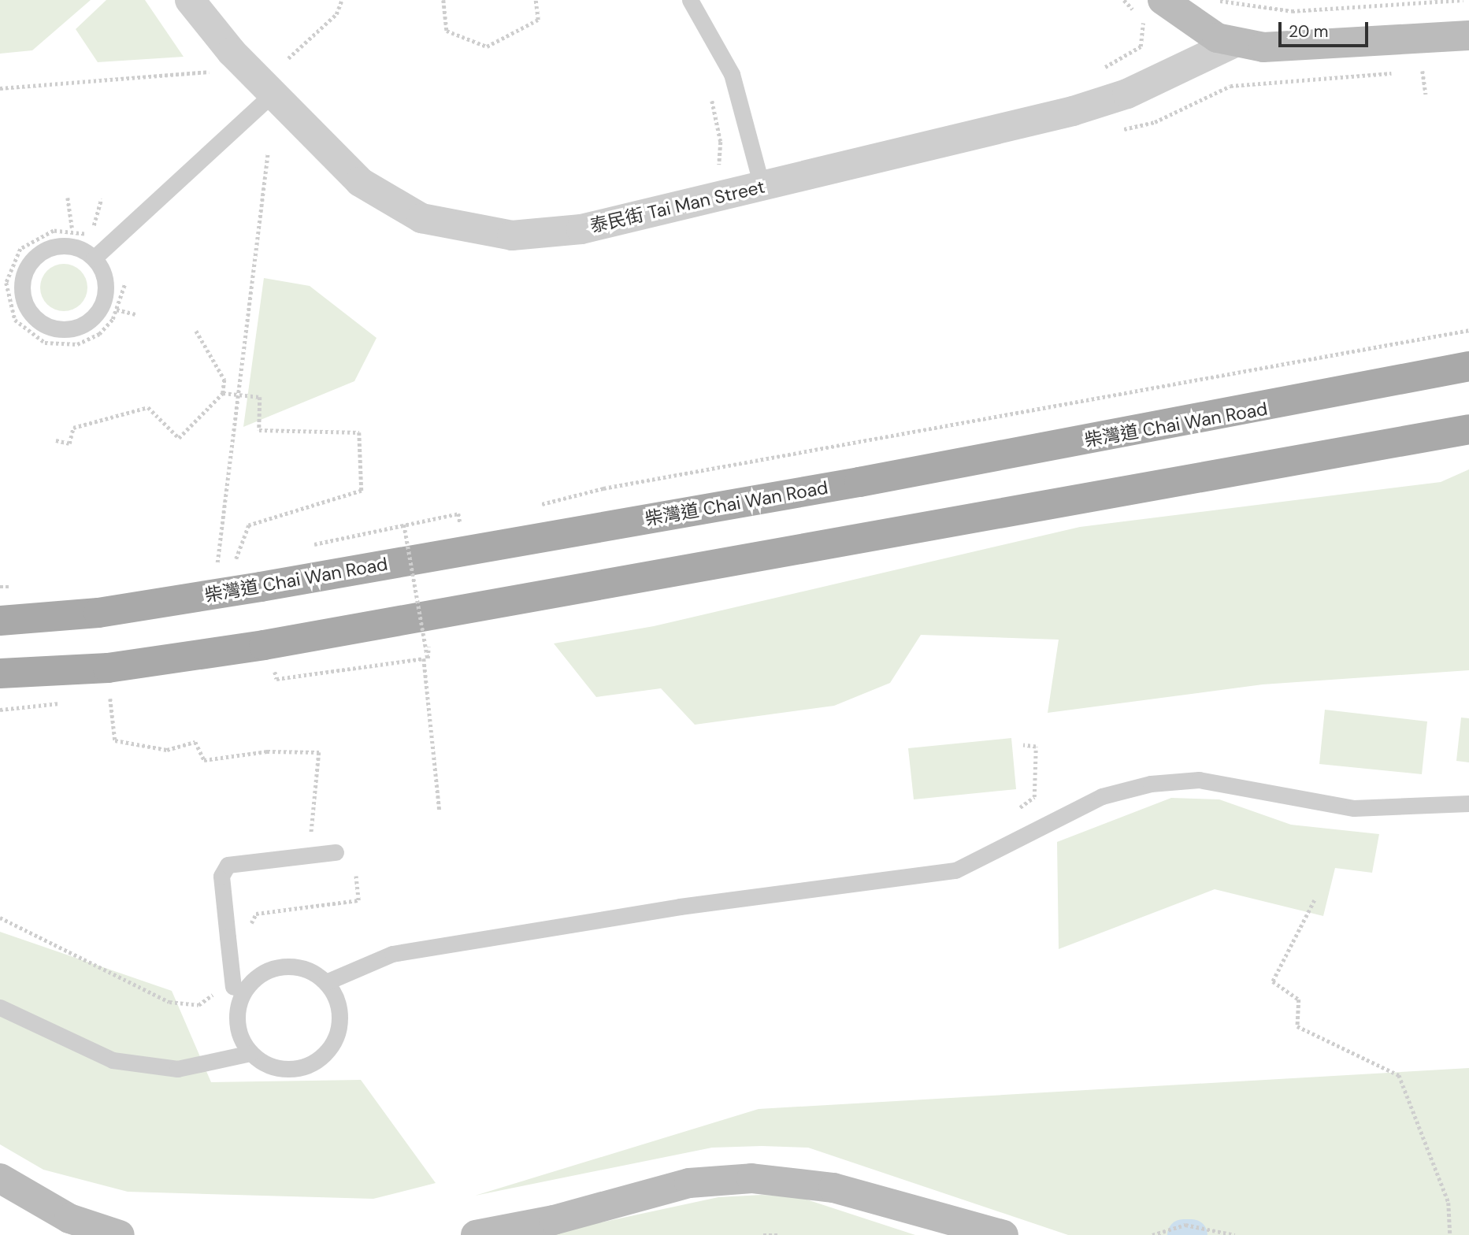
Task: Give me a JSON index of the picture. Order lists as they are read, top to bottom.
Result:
{
  "streets": {
    "main road": ["柴灣道 Chai Wan Road"],
    "street": ["泰民街 Tai Man Street"]
  },
  "scale_bar": "20 m"
}
